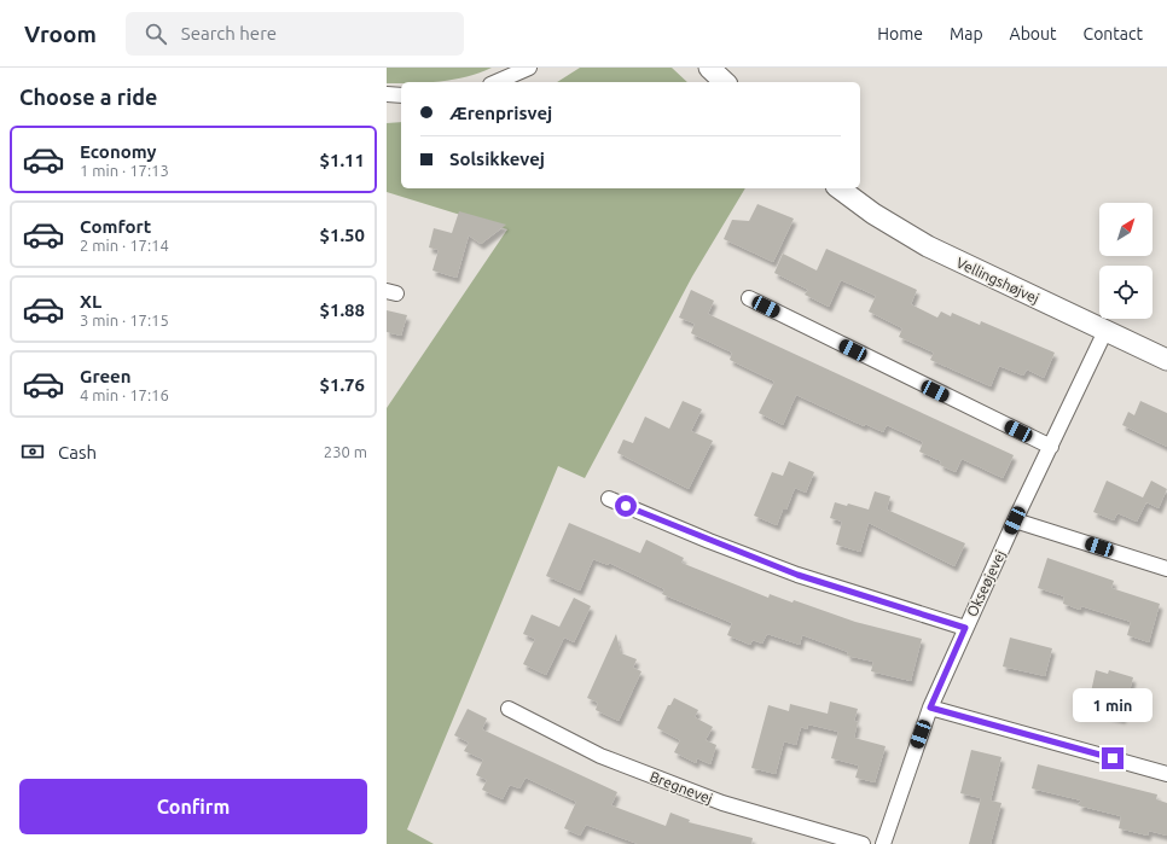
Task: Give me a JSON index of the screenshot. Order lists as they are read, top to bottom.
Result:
{
  "streets": {
    "street": ["Vellingshøjvej", "Okseøjevej", "Bregnevej"]
  },
  "crossings": [
    ["Vellingshøjvej", "Okseøjevej"]
  ],
  "north": "top right",
  "page": {
    "header": "Vroom",
    "search": "Search here",
    "nav": [
      "Home",
      "Map",
      "About",
      "Contact"
    ],
    "heading": "Choose a ride",
    "banner": ["Ærenprisvej", "Solsikkevej"],
    "list": [
      {
        "name": "Economy",
        "note": "1 min · 17:13",
        "value": "$1.11"
      },
      {
        "name": "Comfort",
        "note": "2 min · 17:14",
        "value": "$1.50"
      },
      {
        "name": "XL",
        "note": "3 min · 17:15",
        "value": "$1.88"
      },
      {
        "name": "Green",
        "note": "4 min · 17:16",
        "value": "$1.76"
      }
    ],
    "pay": ["Cash", "230 m"],
    "bubble": "1 min",
    "buttons": "Confirm"
  }
}
